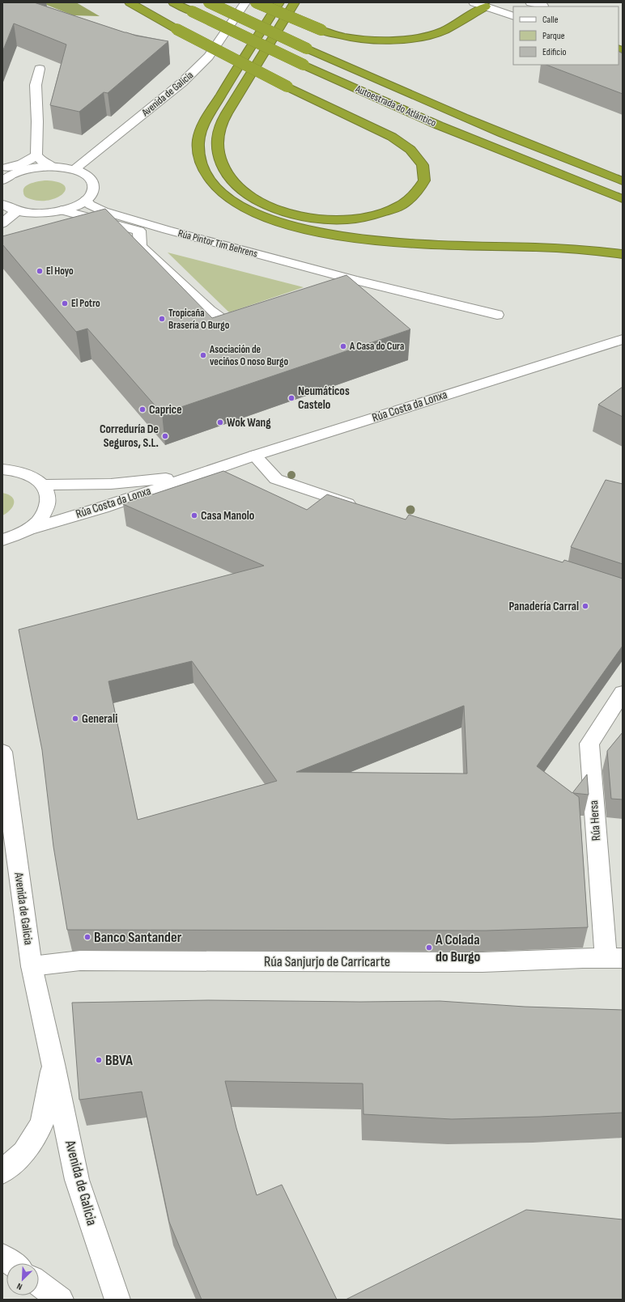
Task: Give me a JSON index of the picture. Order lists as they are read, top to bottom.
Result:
{
  "streets": {
    "highway": ["Autoestrada do Atlántico"],
    "main road": [
      "Avenida de Galicia",
      "Rúa Pintor Tim Behrens",
      "Rúa Costa da Lonxa",
      "Rúa Hersa",
      "Rúa Sanjurjo de Carricarte"
    ]
  },
  "crossings": [
    ["Avenida de Galicia", "Rúa Sanjurjo de Carricarte"],
    ["Rúa Hersa", "Rúa Sanjurjo de Carricarte"]
  ],
  "places": [
    "El Hoyo",
    "El Potro",
    "Tropicaña Brasería O Burgo",
    "A Casa do Cura",
    "Asociación de veciños O noso Burgo",
    "Neumáticos Castelo",
    "Caprice",
    "Wok Wang",
    "Correduría De Seguros, S.L.",
    "Casa Manolo",
    "Panadería Carral",
    "Generali",
    "Banco Santander",
    "A Colada do Burgo",
    "BBVA"
  ],
  "legend": ["Calle", "Parque", "Edificio"],
  "north": "bottom left"
}
